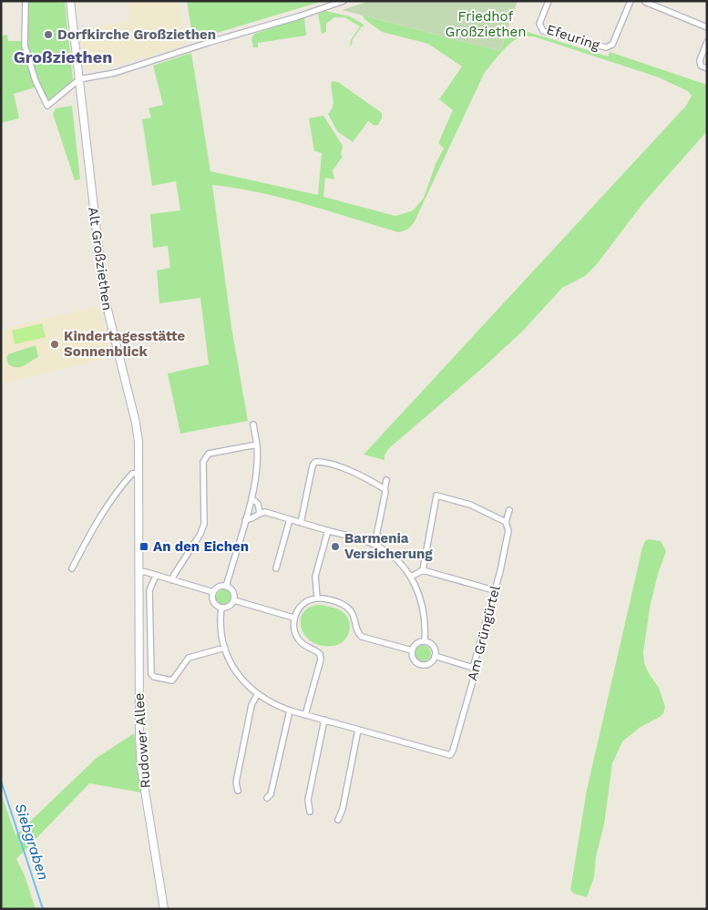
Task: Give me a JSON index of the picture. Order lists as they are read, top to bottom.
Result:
{
  "streets": {
    "street": [
      "Efeuring",
      "Alt Großziethen",
      "Am Grüngürtel",
      "Rudower Allee"
    ]
  },
  "crossings": [
    ["Alt Großziethen", "Rudower Allee"]
  ],
  "districts": ["Großziethen"],
  "water": ["Siebgraben"],
  "parks": ["Friedhof Großziethen"],
  "places": {
    "other": ["Dorfkirche Großziethen", "Kindertagesstätte Sonnenblick", "Barmenia Versicherung"],
    "transit": ["An den Eichen"]
  }
}
